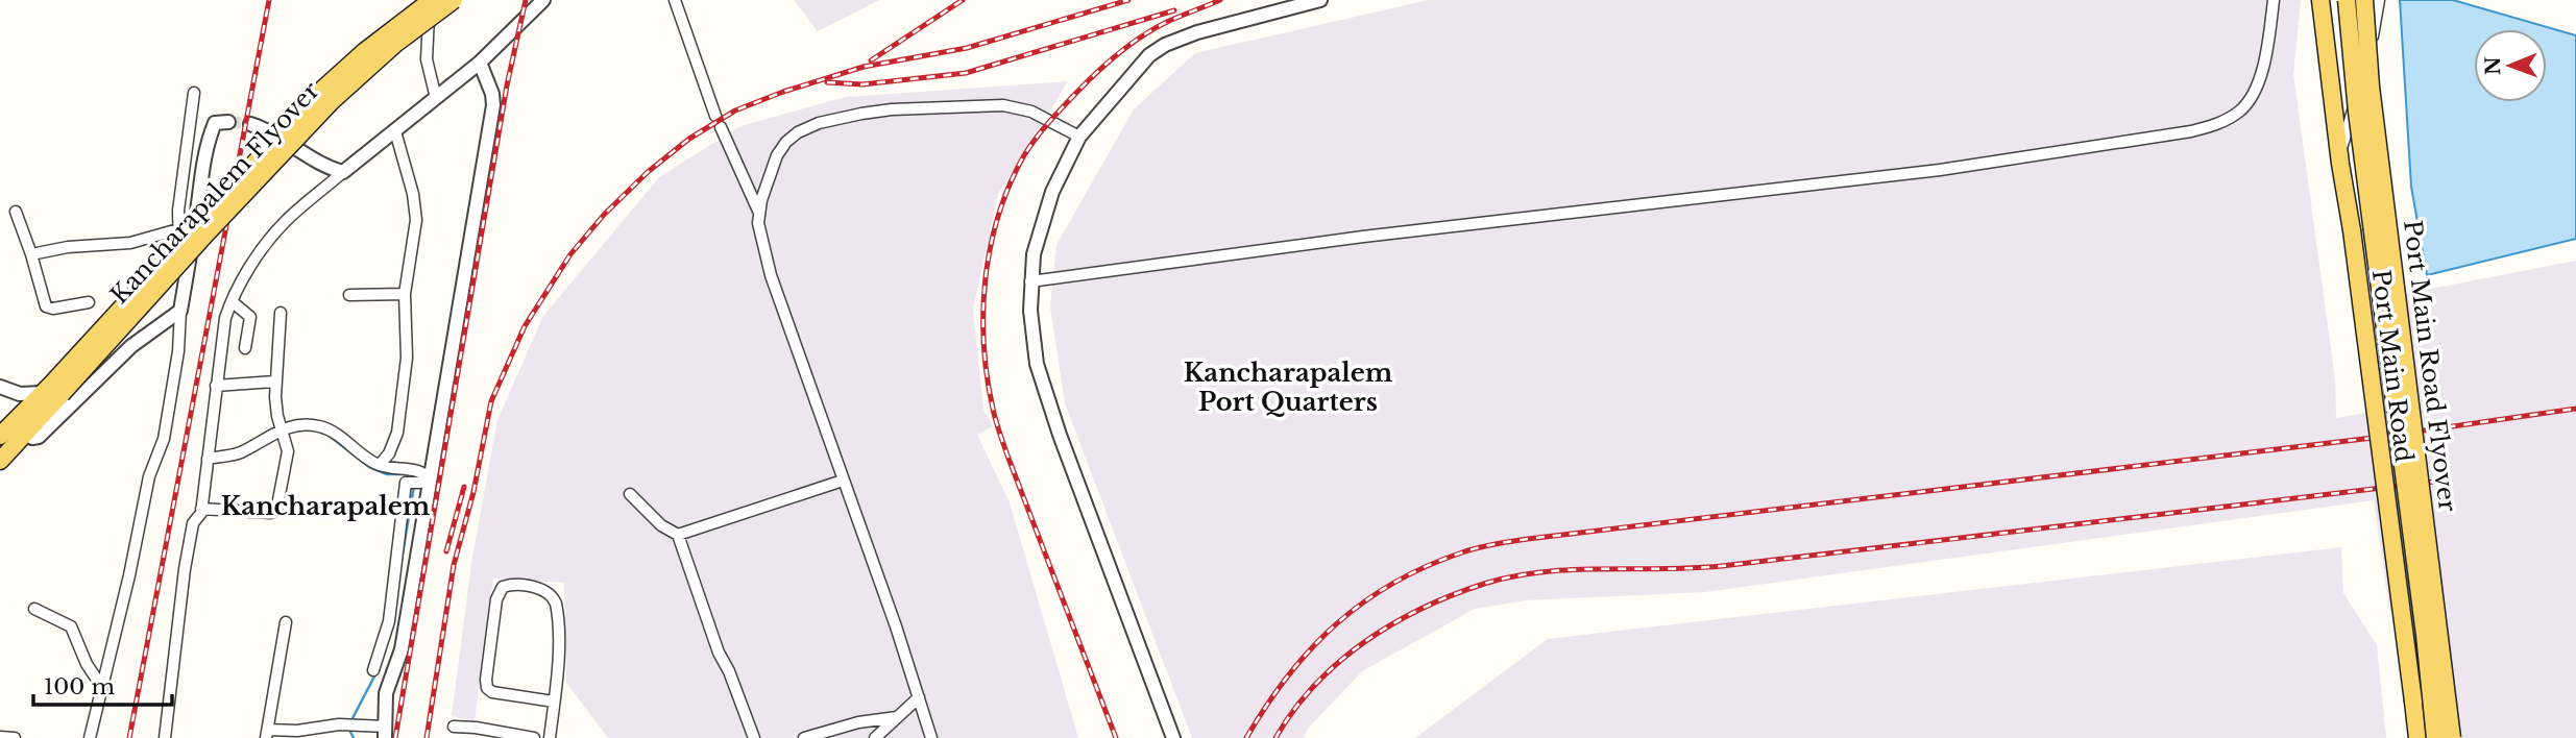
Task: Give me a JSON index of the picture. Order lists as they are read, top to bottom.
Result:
{
  "streets": {
    "main road": ["Kancharapalem Flyover", "Port Main Road", "Port Main Road Flyover"]
  },
  "districts": ["Kancharapalem Port Quarters", "Kancharapalem"],
  "scale_bar": "100 m",
  "north": "left"
}
